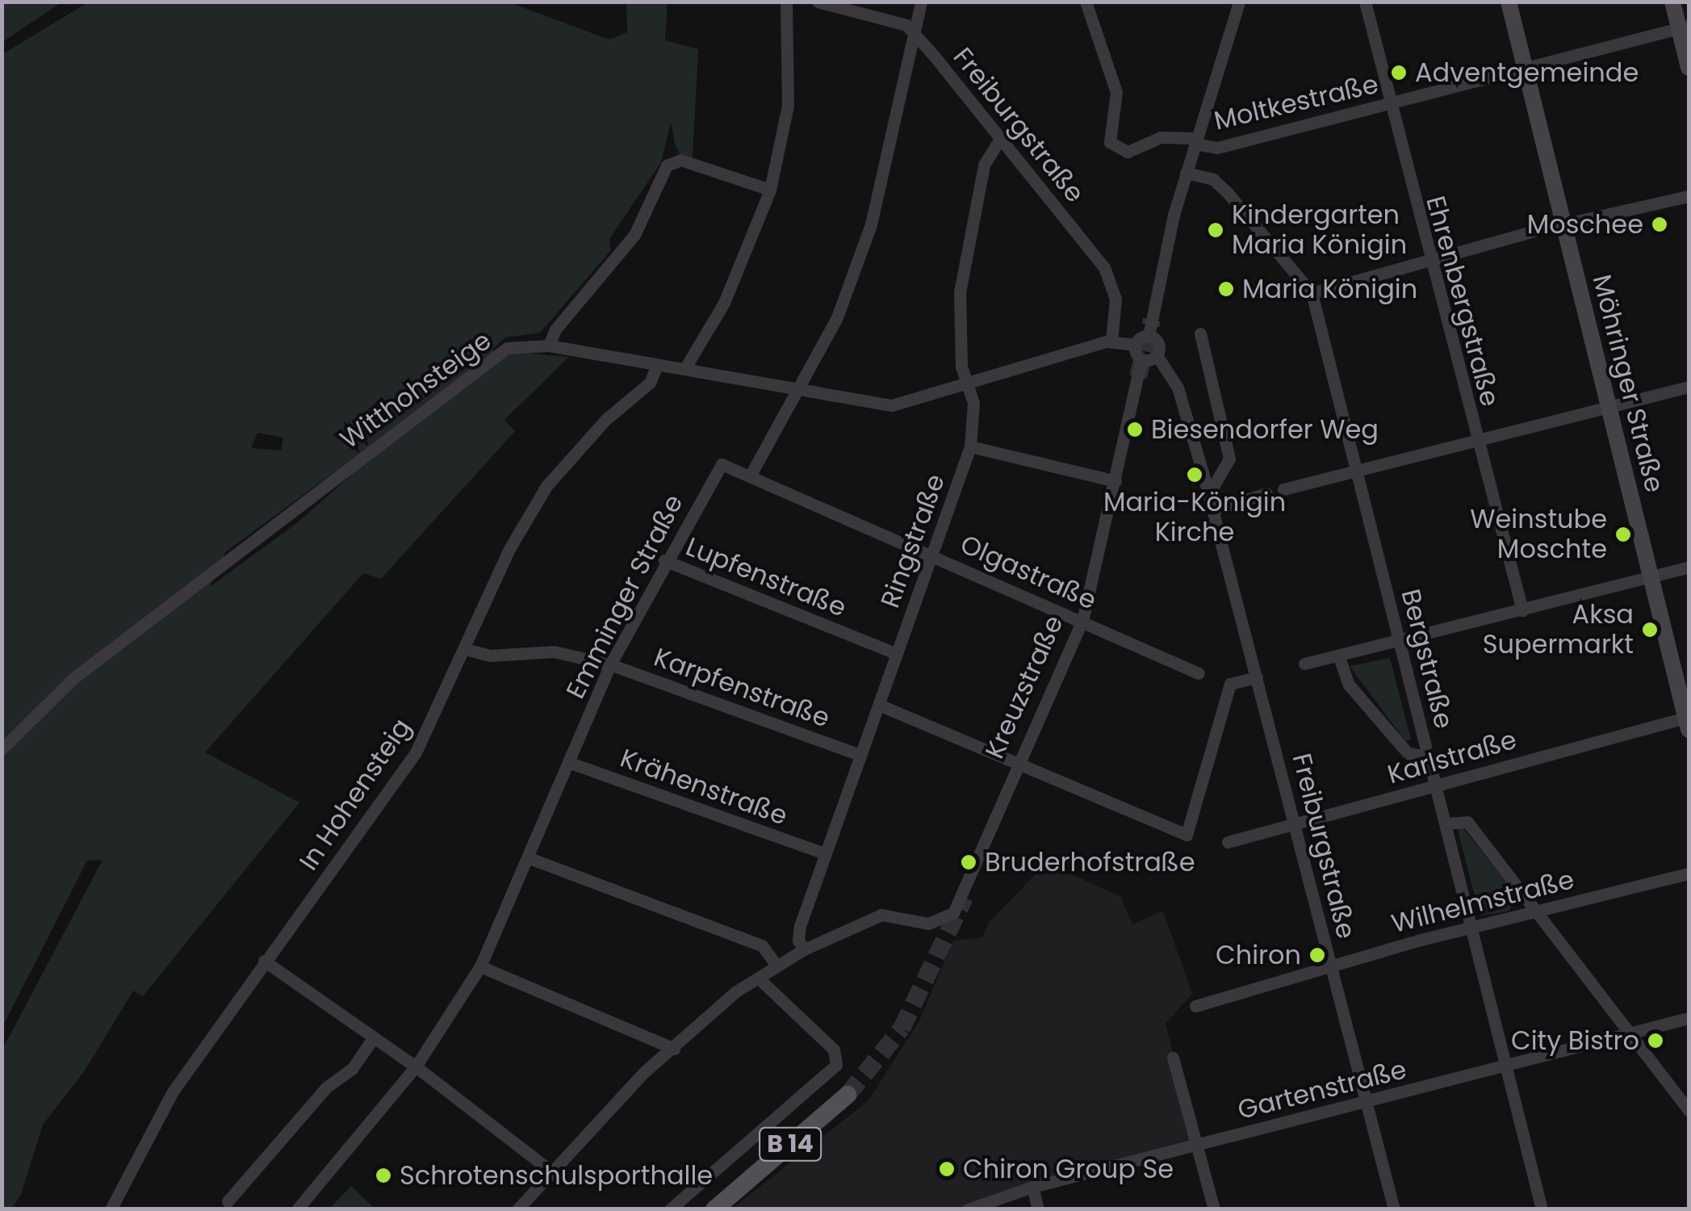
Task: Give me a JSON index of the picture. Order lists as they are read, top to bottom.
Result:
{
  "streets": {
    "main road": ["B 14"],
    "street": [
      "Moltkestraße",
      "Freiburgstraße",
      "Ehrenbergstraße",
      "Möhringer Straße",
      "Witthohsteige",
      "Ringstraße",
      "Olgastraße",
      "Lupfenstraße",
      "Emminger Straße",
      "Bergstraße",
      "Kreuzstraße",
      "Karpfenstraße",
      "Karlstraße",
      "Krähenstraße",
      "In Hohensteig",
      "Wilhelmstraße",
      "Gartenstraße"
    ]
  },
  "crossings": [
    ["Moltkestraße", "Ehrenbergstraße"],
    ["Moltkestraße", "Möhringer Straße"],
    ["Freiburgstraße", "Witthohsteige"],
    ["Freiburgstraße", "Ringstraße"],
    ["Freiburgstraße", "Karlstraße"],
    ["Freiburgstraße", "Wilhelmstraße"],
    ["Freiburgstraße", "Gartenstraße"],
    ["Möhringer Straße", "Karlstraße"],
    ["Witthohsteige", "Ringstraße"],
    ["Witthohsteige", "In Hohensteig"],
    ["Ringstraße", "Olgastraße"],
    ["Ringstraße", "Lupfenstraße"],
    ["Ringstraße", "Kreuzstraße"],
    ["Ringstraße", "Karpfenstraße"],
    ["Ringstraße", "Krähenstraße"],
    ["Olgastraße", "Emminger Straße"],
    ["Olgastraße", "Kreuzstraße"],
    ["Lupfenstraße", "Emminger Straße"],
    ["Emminger Straße", "Karpfenstraße"],
    ["Emminger Straße", "Krähenstraße"],
    ["Bergstraße", "Karlstraße"],
    ["Bergstraße", "Wilhelmstraße"],
    ["Bergstraße", "Gartenstraße"],
    ["Karpfenstraße", "In Hohensteig"]
  ],
  "places": [
    "Adventgemeinde",
    "Moschee",
    "Kindergarten Maria Königin",
    "Maria Königin",
    "Biesendorfer Weg",
    "Maria-Königin Kirche",
    "Weinstube Moschte",
    "Aksa Supermarkt",
    "Bruderhofstraße",
    "Chiron",
    "City Bistro",
    "Chiron Group Se",
    "Schrotenschulsporthalle"
  ]
}
